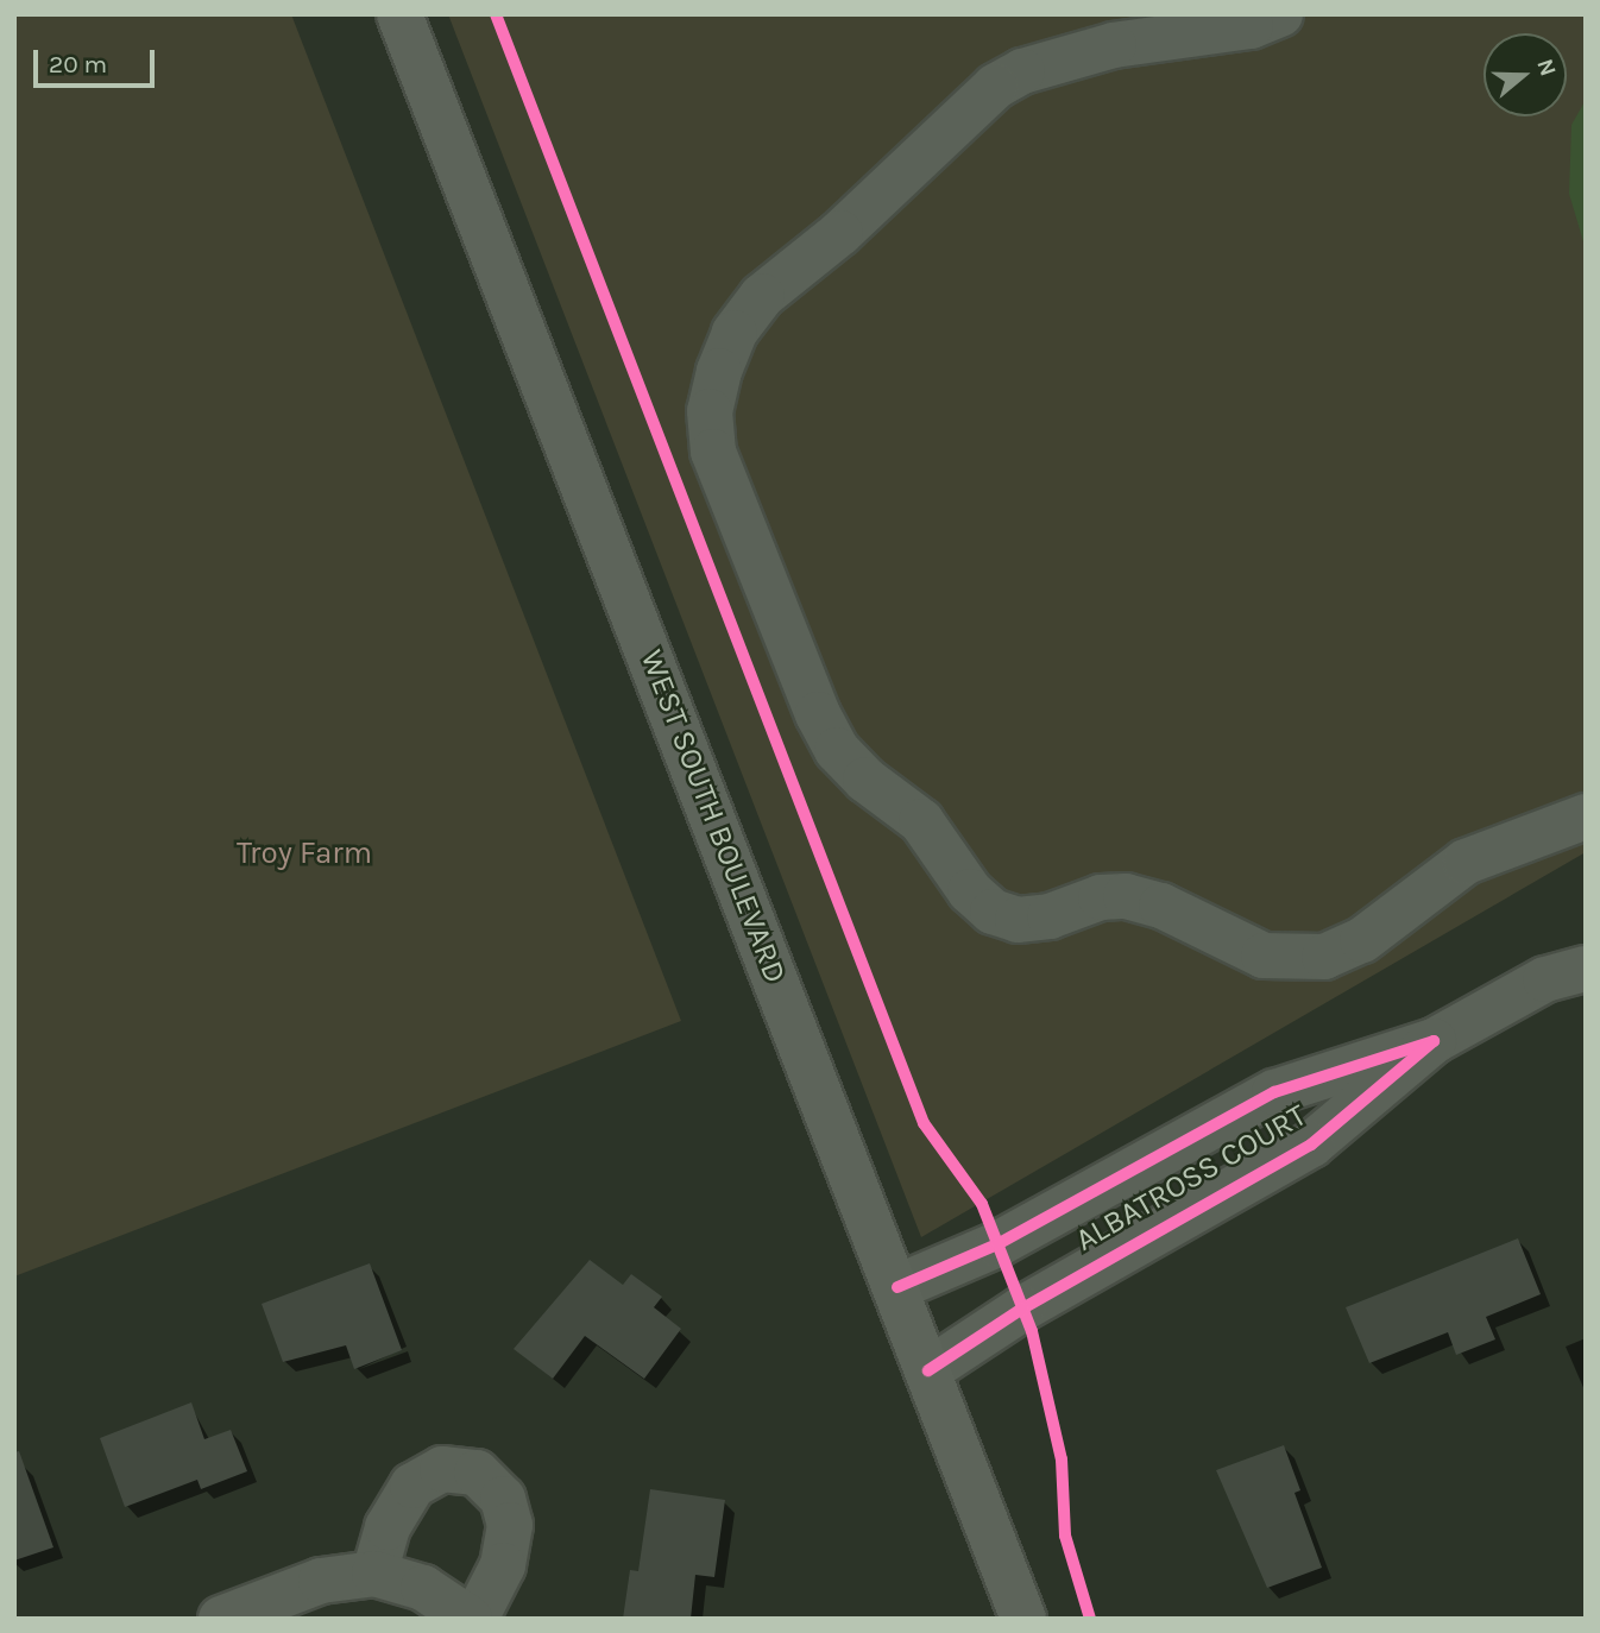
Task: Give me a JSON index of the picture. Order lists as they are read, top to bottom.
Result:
{
  "streets": {
    "main road": ["WEST SOUTH BOULEVARD"],
    "street": ["ALBATROSS COURT"]
  },
  "crossings": [
    ["WEST SOUTH BOULEVARD", "ALBATROSS COURT"]
  ],
  "parks": ["Troy Farm"],
  "scale_bar": "20 m",
  "north": "right"
}
